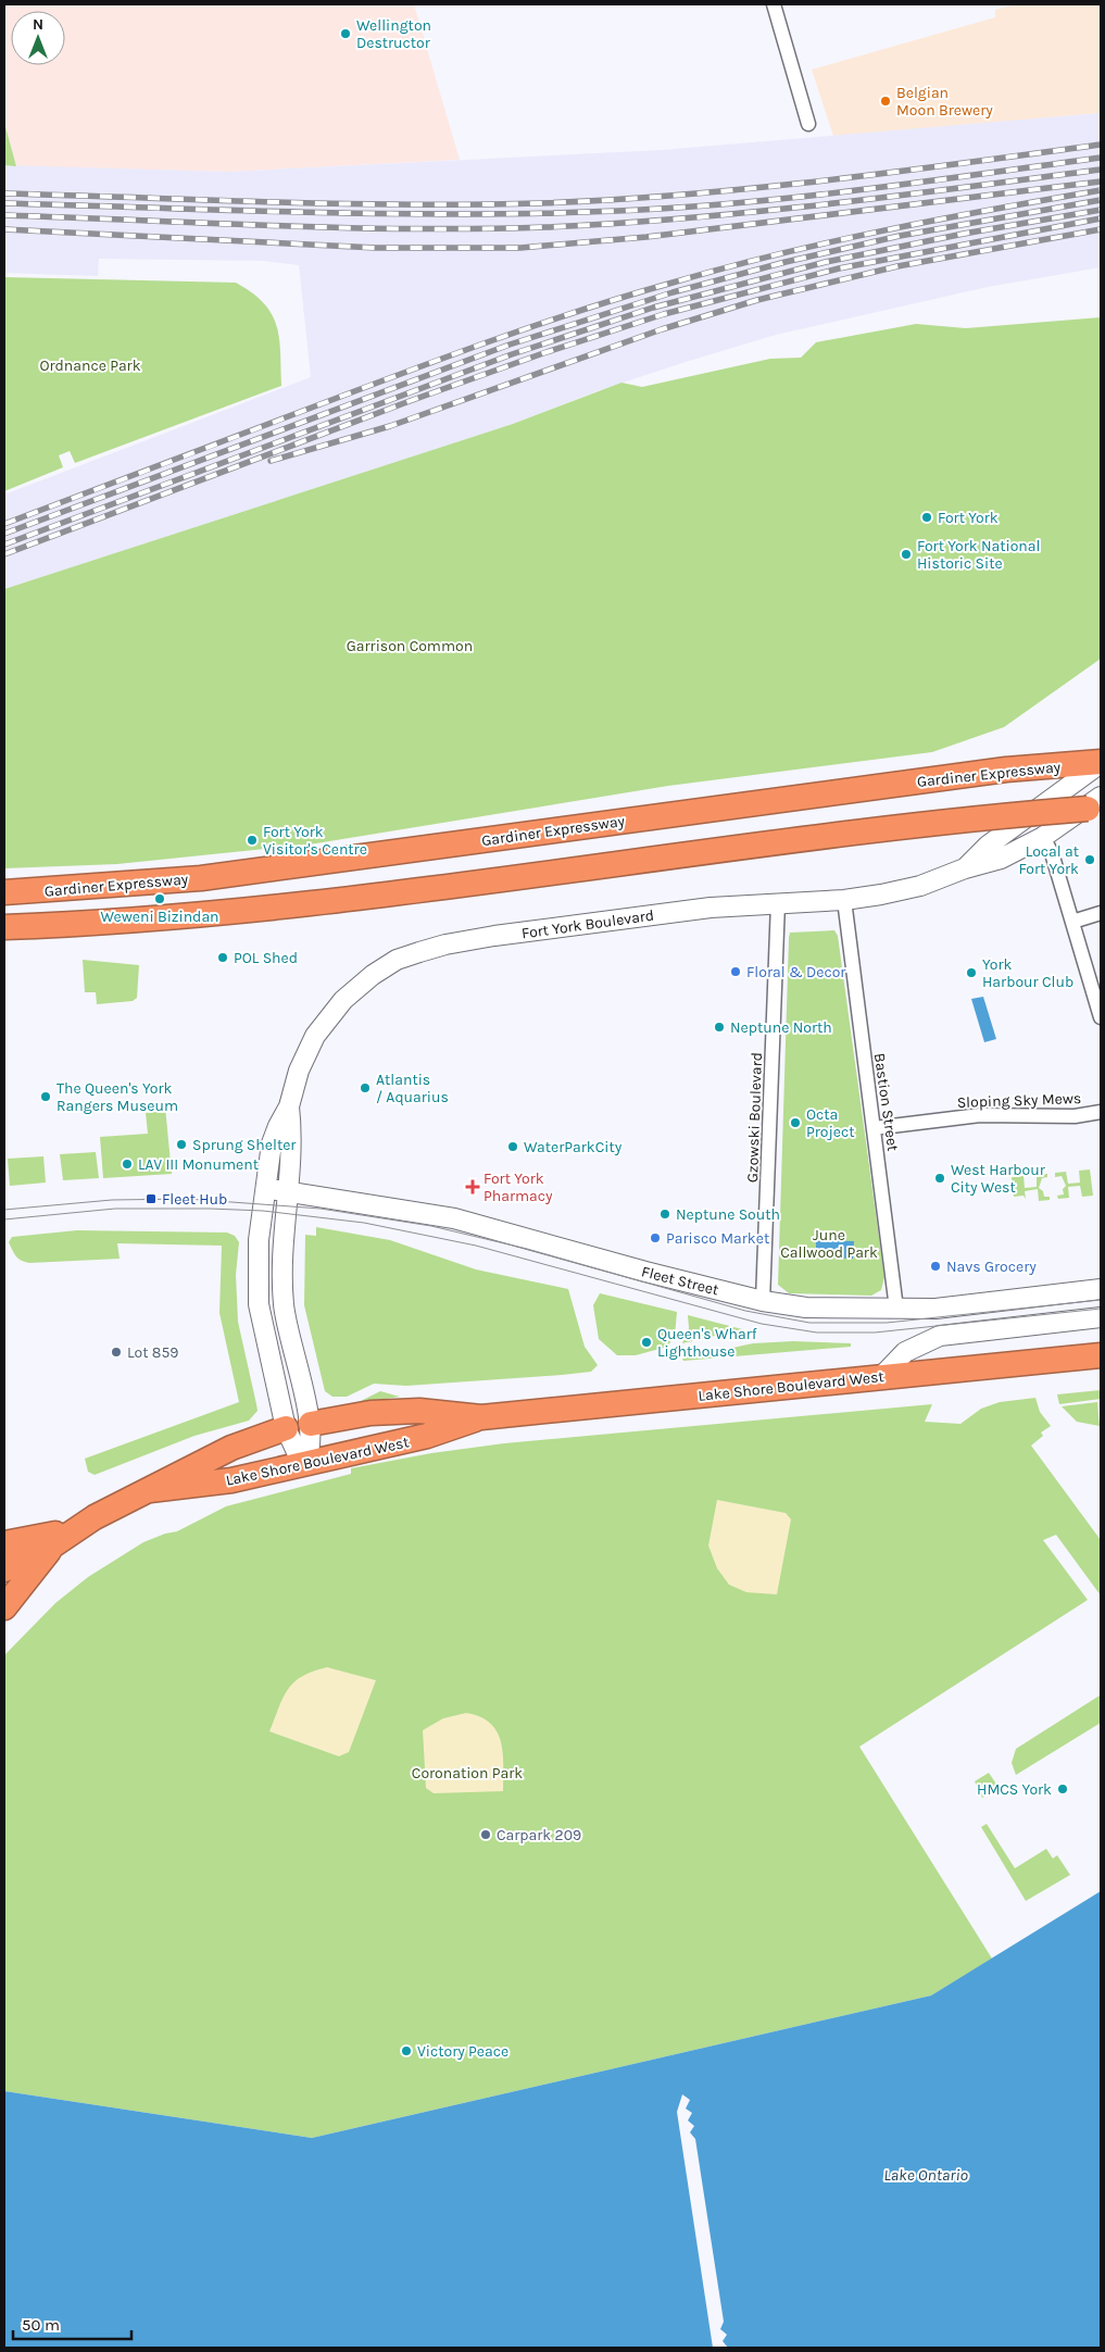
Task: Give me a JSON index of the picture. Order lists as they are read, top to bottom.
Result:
{
  "streets": {
    "highway": ["Gardiner Expressway", "Lake Shore Boulevard West"],
    "street": [
      "Fort York Boulevard",
      "Sloping Sky Mews",
      "Bastion Street",
      "Gzowski Boulevard",
      "Fleet Street"
    ]
  },
  "crossings": [
    ["Gardiner Expressway", "Fort York Boulevard"],
    ["Fort York Boulevard", "Bastion Street"],
    ["Fort York Boulevard", "Gzowski Boulevard"],
    ["Fort York Boulevard", "Fleet Street"],
    ["Fort York Boulevard", "Lake Shore Boulevard West"],
    ["Sloping Sky Mews", "Bastion Street"],
    ["Bastion Street", "Fleet Street"],
    ["Gzowski Boulevard", "Fleet Street"]
  ],
  "water": ["Lake Ontario"],
  "parks": [
    "Ordnance Park",
    "Garrison Common",
    "June Callwood Park",
    "Coronation Park"
  ],
  "places": {
    "other": [
      "Wellington Destructor",
      "Belgian Moon Brewery",
      "Fort York",
      "Fort York National Historic Site",
      "Fort York Visitor's Centre",
      "Local at Fort York",
      "Weweni Bizindan",
      "POL Shed",
      "Floral & Decor",
      "York Harbour Club",
      "Neptune North",
      "Atlantis / Aquarius",
      "The Queen's York Rangers Museum",
      "Octa Project",
      "Sprung Shelter",
      "WaterParkCity",
      "LAV III Monument",
      "West Harbour City West",
      "Neptune South",
      "Parisco Market",
      "Navs Grocery",
      "Queen's Wharf Lighthouse",
      "Lot 859",
      "HMCS York",
      "Carpark 209",
      "Victory Peace"
    ],
    "health": ["Fort York Pharmacy"],
    "transit": ["Fleet Hub"]
  },
  "scale_bar": "50 m",
  "north": "top"
}
